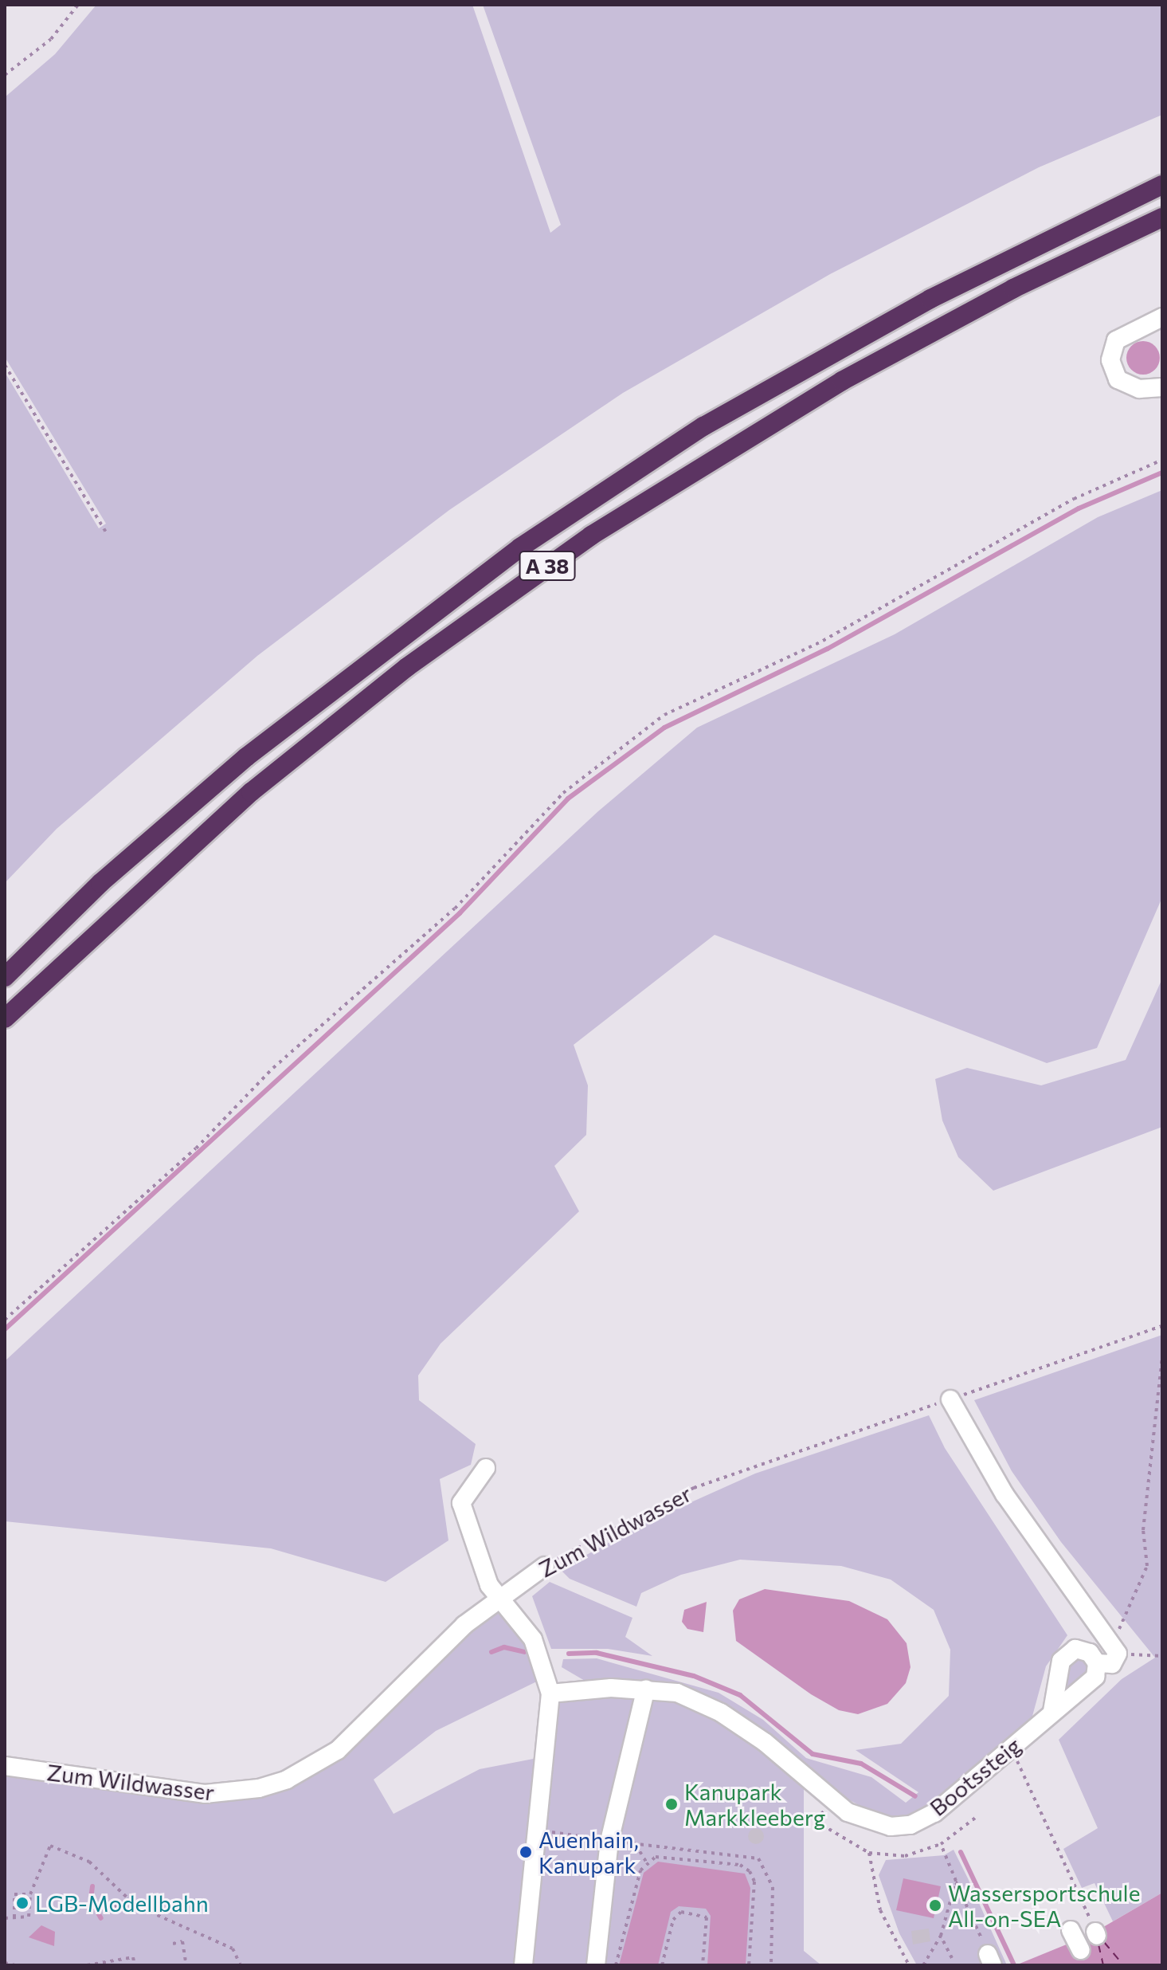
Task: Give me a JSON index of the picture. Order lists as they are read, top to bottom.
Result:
{
  "streets": {
    "highway": ["A 38"],
    "street": ["Zum Wildwasser", "Bootssteig"]
  },
  "places": [
    "Kanupark Markkleeberg",
    "Auenhain, Kanupark",
    "LGB-Modellbahn",
    "Wassersportschule All-on-SEA"
  ]
}
